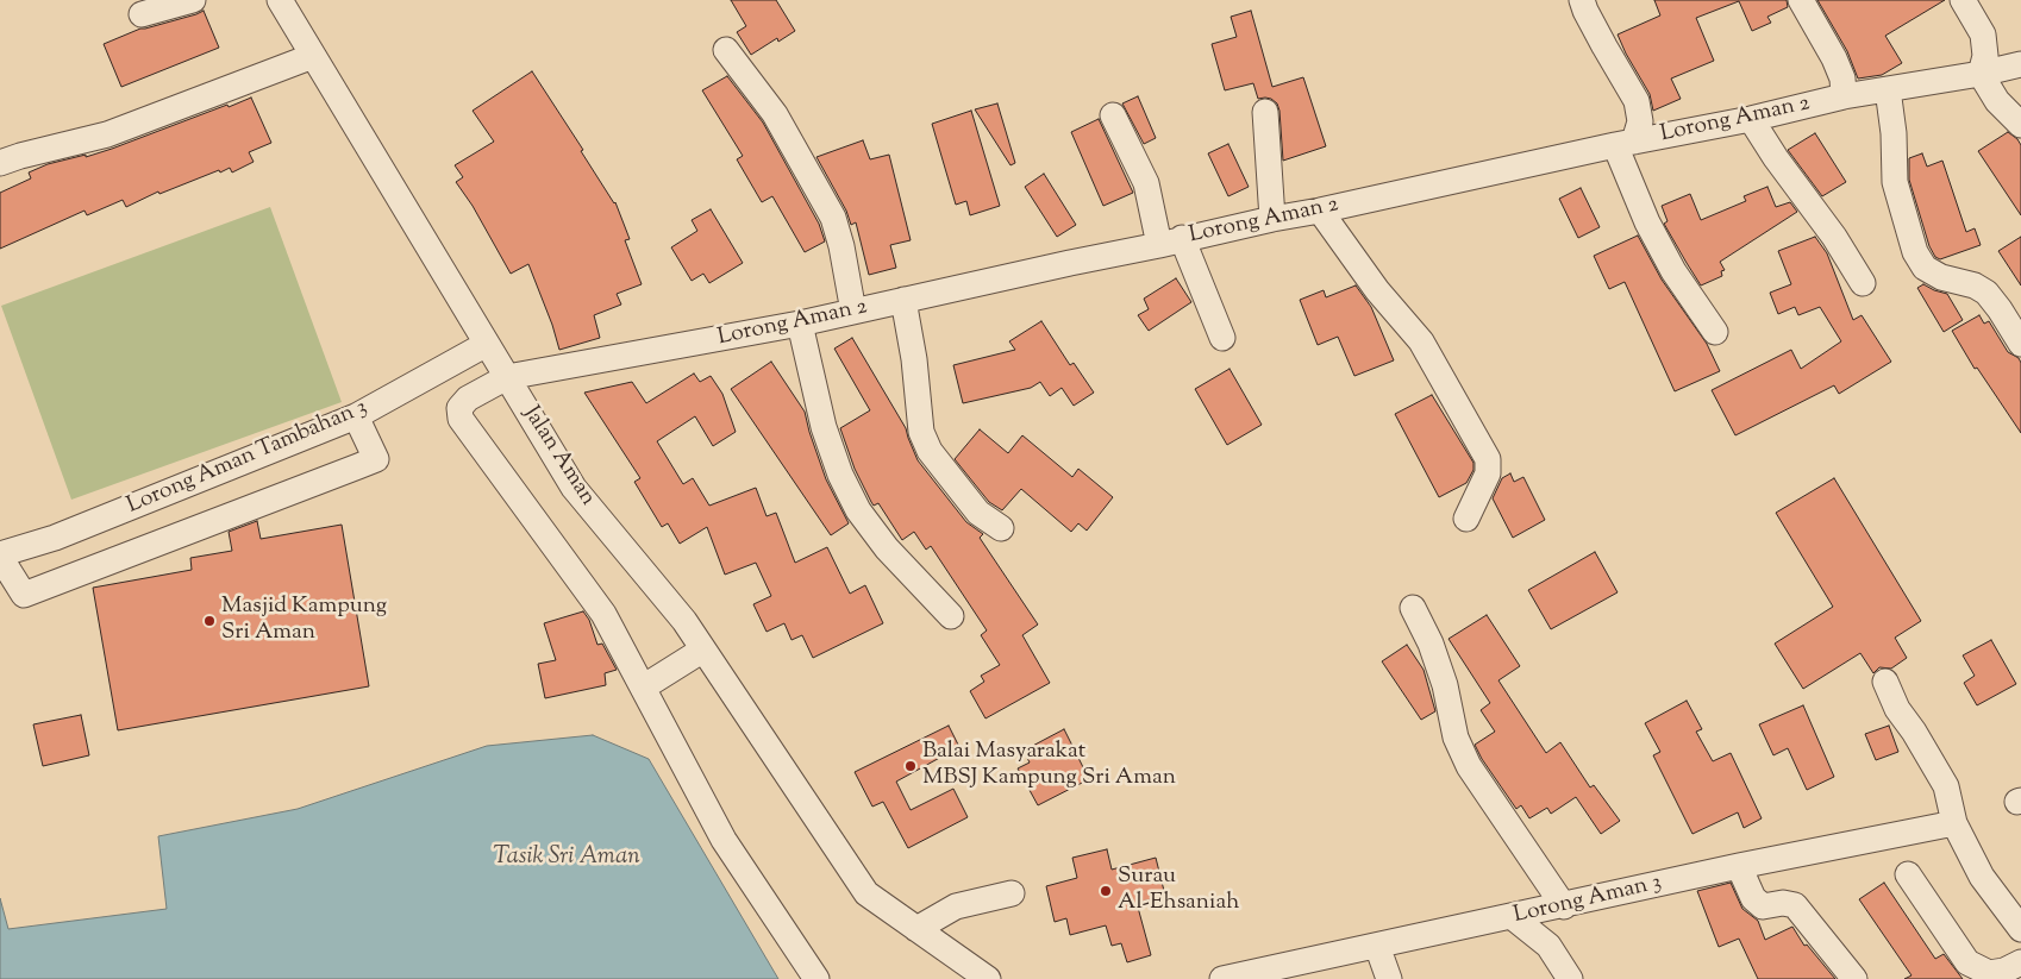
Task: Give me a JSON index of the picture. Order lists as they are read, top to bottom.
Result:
{
  "streets": {
    "street": [
      "Lorong Aman 2",
      "Jalan Aman",
      "Lorong Aman Tambahan 3",
      "Lorong Aman 3"
    ]
  },
  "crossings": [
    ["Lorong Aman 2", "Jalan Aman"],
    ["Jalan Aman", "Lorong Aman Tambahan 3"]
  ],
  "water": ["Tasik Sri Aman"],
  "places": ["Masjid Kampung Sri Aman", "Balai Masyarakat MBSJ Kampung Sri Aman", "Surau Al-Ehsaniah"]
}
